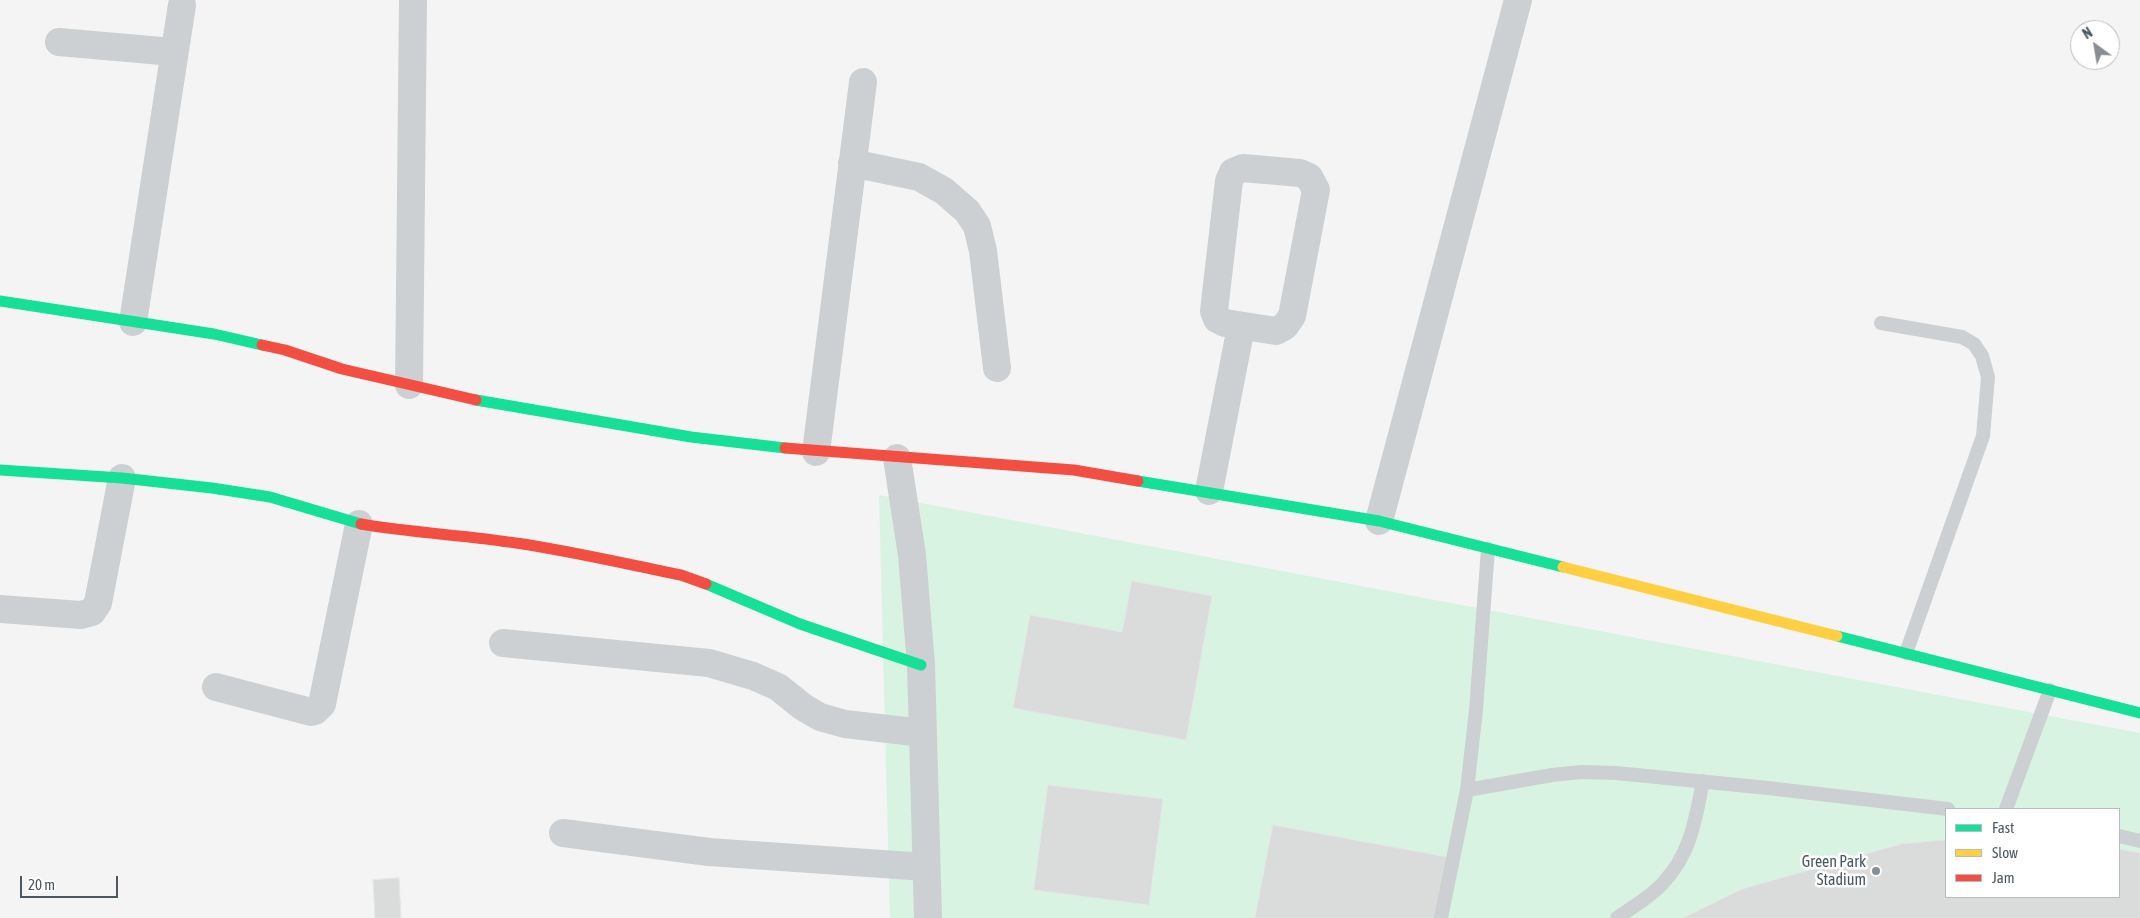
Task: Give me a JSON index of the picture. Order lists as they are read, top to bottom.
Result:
{
  "places": ["Green Park Stadium"],
  "legend": ["Fast", "Slow", "Jam"],
  "scale_bar": "20 m",
  "north": "top left"
}
